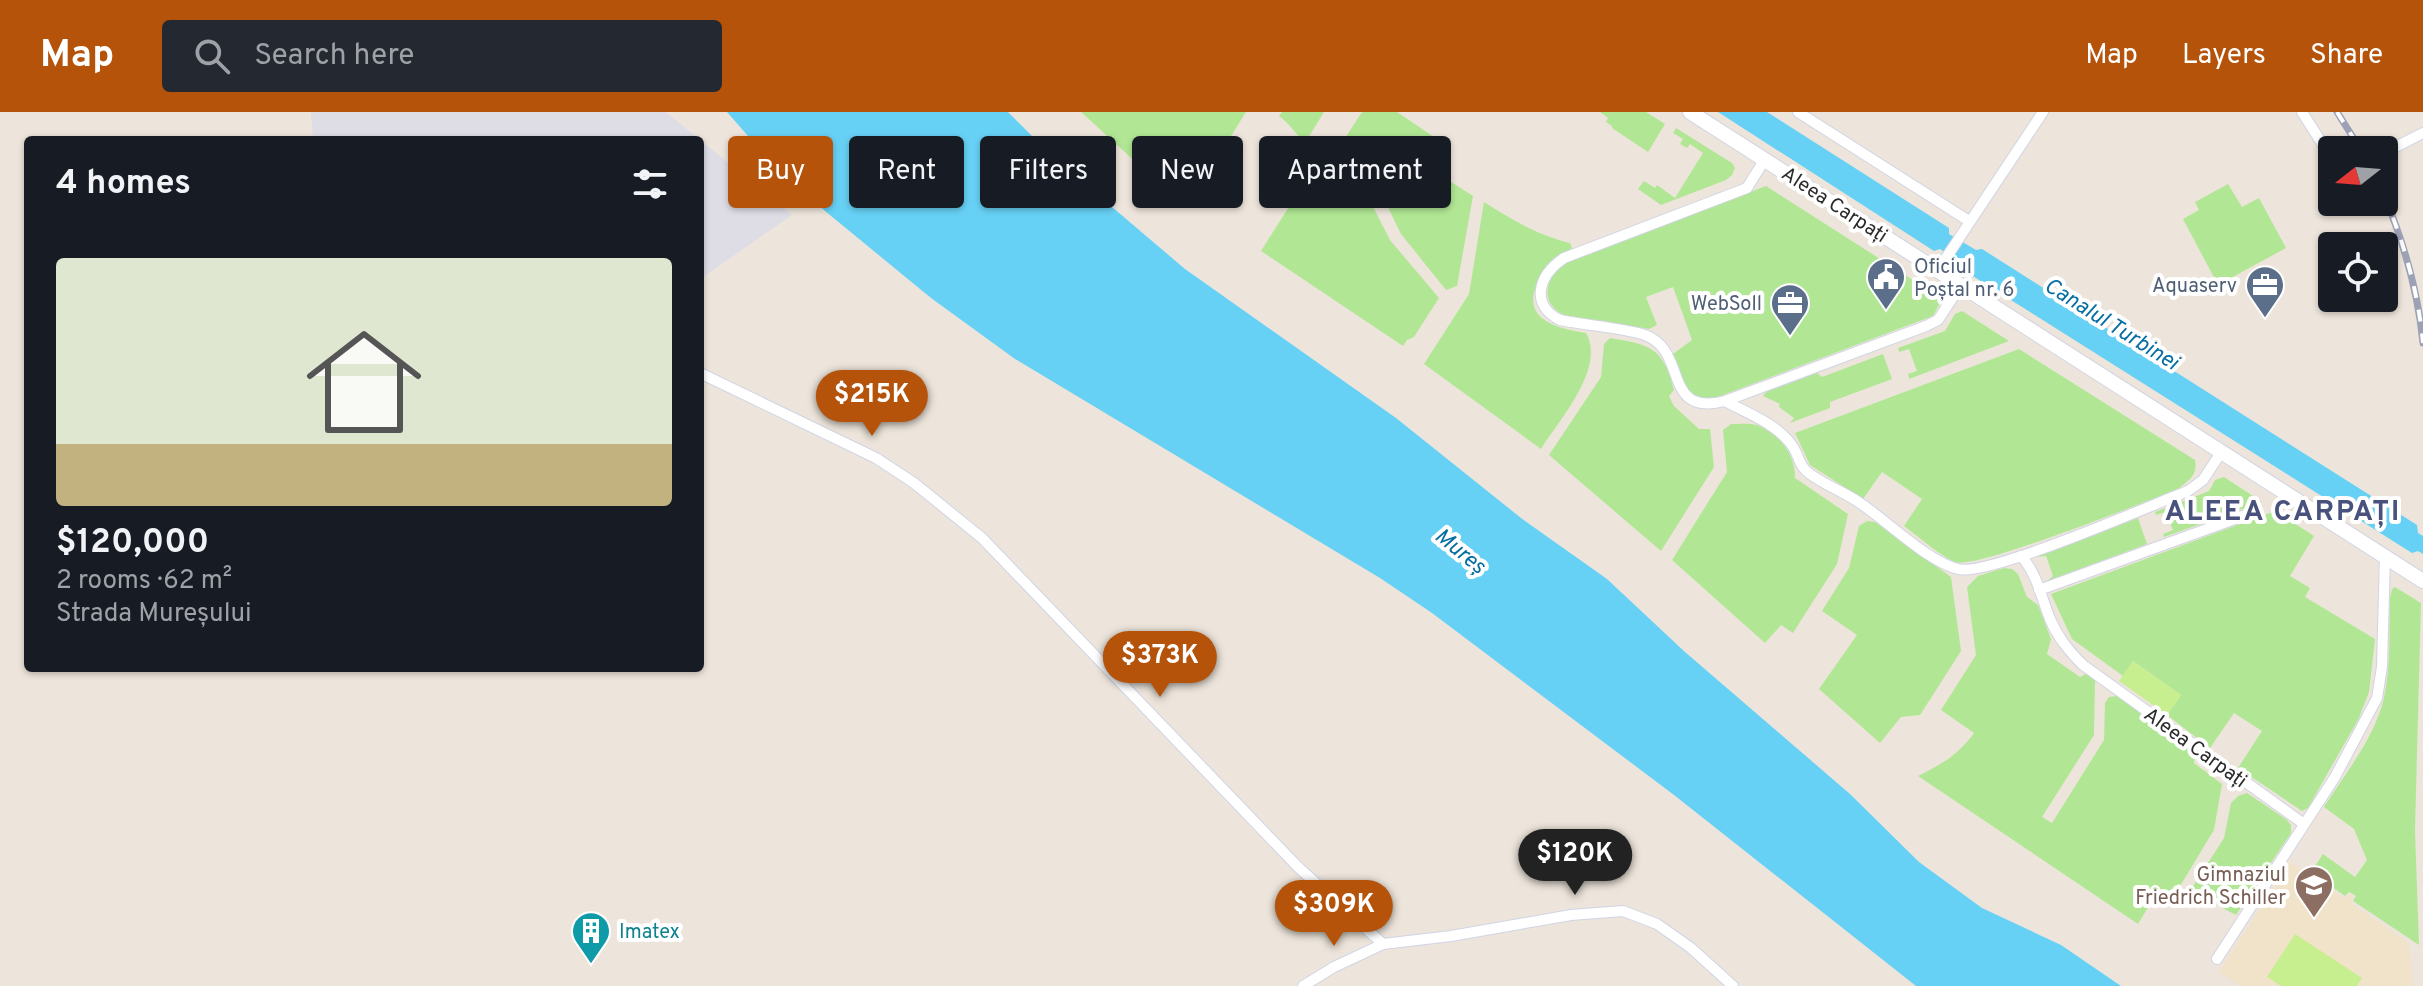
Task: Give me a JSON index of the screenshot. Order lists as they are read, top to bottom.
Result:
{
  "streets": {
    "street": ["Aleea Carpați"]
  },
  "districts": ["ALEEA CARPAȚI"],
  "water": ["Canalul Turbinei", "Mureș"],
  "places": {
    "public building": ["Oficiul Poștal nr. 6"],
    "office": ["Aquaserv", "WebSoll"],
    "school or university": ["Gimnaziul Friedrich Schiller"],
    "building": ["Imatex"]
  },
  "north": "left",
  "page": {
    "header": "Map",
    "search": "Search here",
    "nav": ["Map", "Layers", "Share"],
    "chip": [
      "Buy",
      "Rent",
      "Filters",
      "New",
      "Apartment"
    ],
    "heading": "4 homes",
    "list": [
      {
        "name": "$120,000",
        "note": "2 rooms · 62 m² · Strada Mureșului"
      }
    ],
    "price": [
      "$215K",
      "$373K",
      "$120K",
      "$309K"
    ]
  }
}
